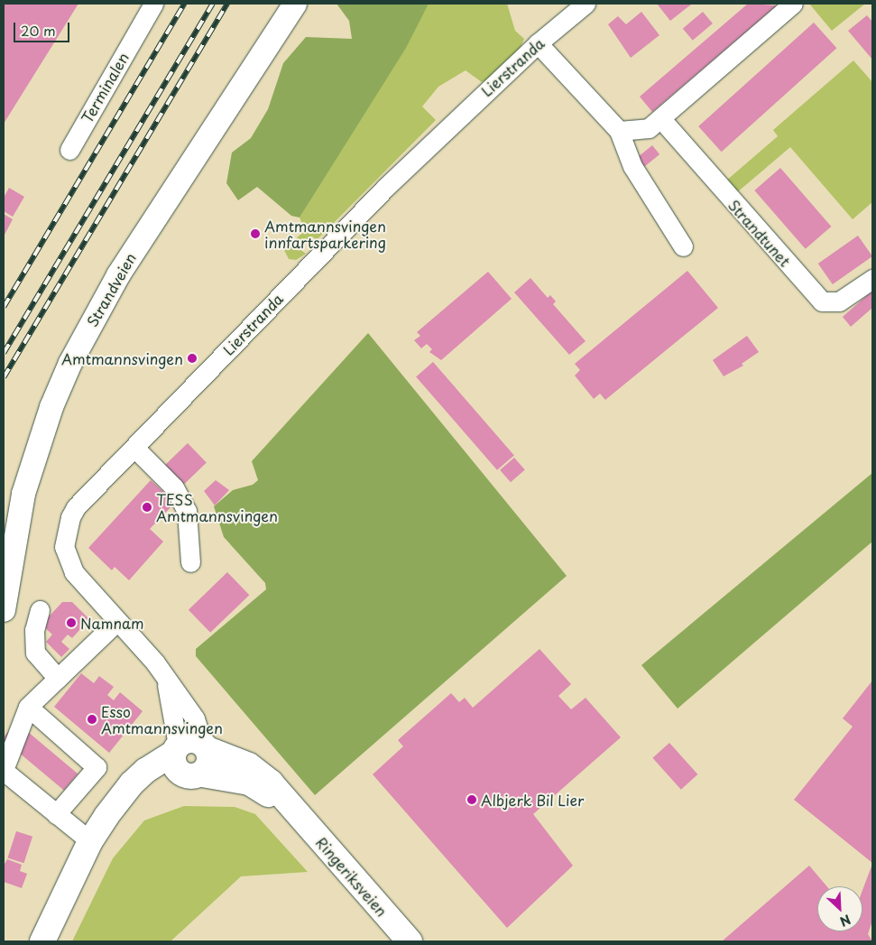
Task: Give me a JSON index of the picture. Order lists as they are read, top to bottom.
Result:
{
  "streets": {
    "highway": ["Ringeriksveien"],
    "main road": ["Strandveien"],
    "street": ["Lierstranda", "Terminalen", "Strandtunet"]
  },
  "crossings": [
    ["Lierstranda", "Ringeriksveien"]
  ],
  "places": [
    "Amtmannsvingen innfartsparkering",
    "Amtmannsvingen",
    "TESS Amtmannsvingen",
    "Namnam",
    "Esso Amtmannsvingen",
    "Albjerk Bil Lier"
  ],
  "scale_bar": "20 m",
  "north": "bottom right"
}
